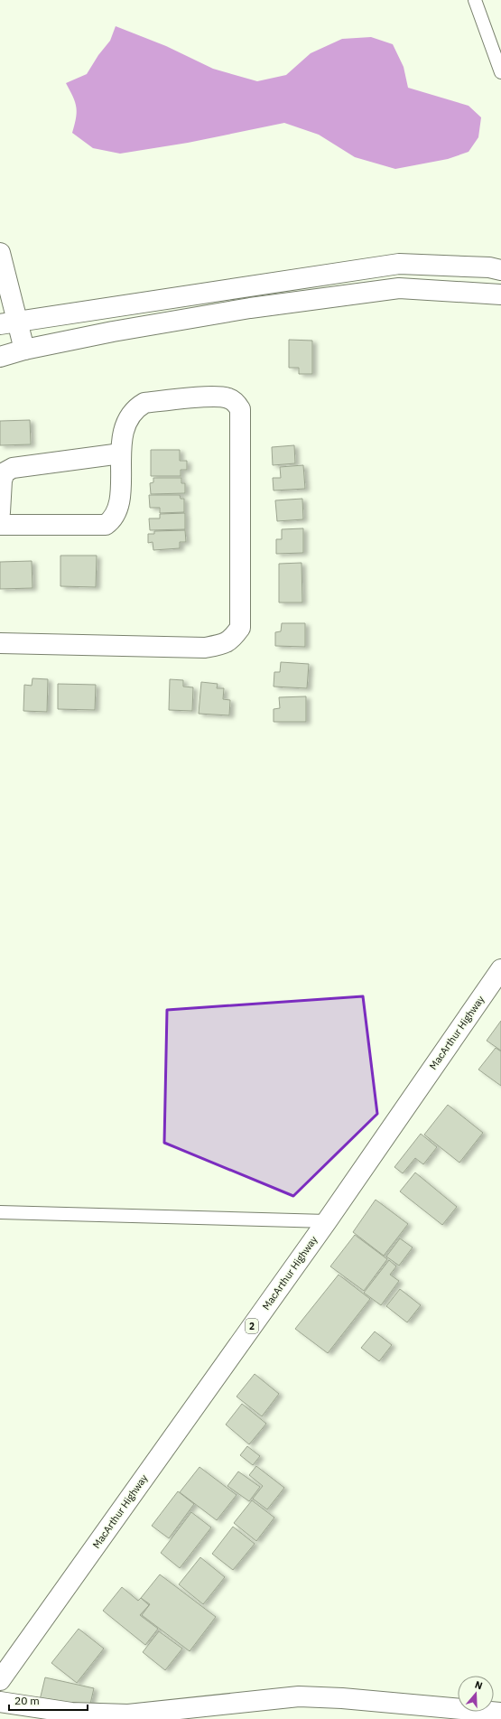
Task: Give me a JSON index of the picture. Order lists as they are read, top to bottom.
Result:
{
  "streets": {
    "main road": ["MacArthur Highway", "2"]
  },
  "scale_bar": "20 m",
  "north": "top"
}
